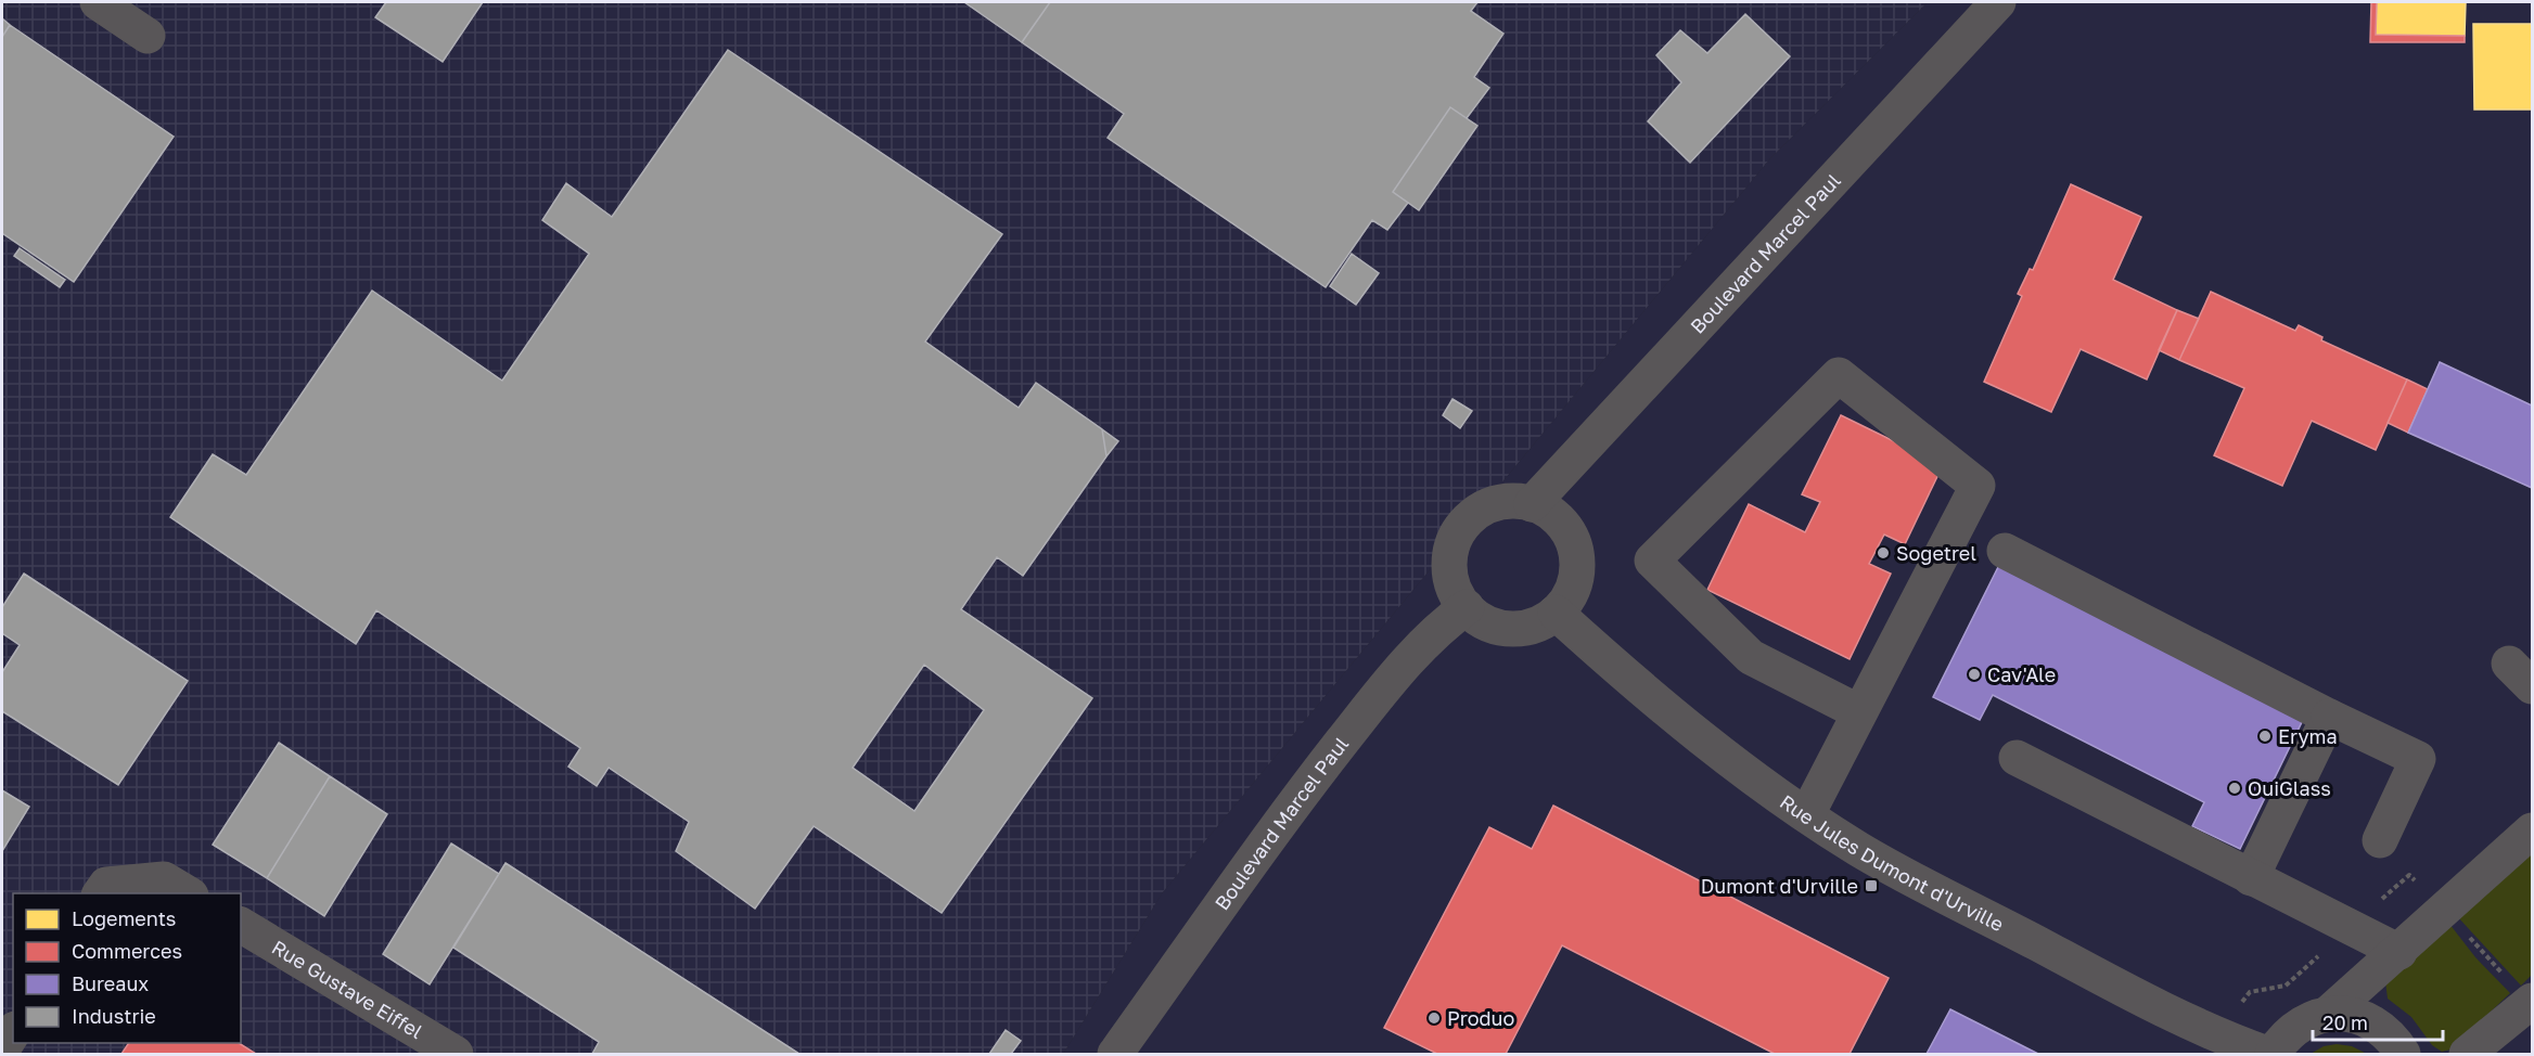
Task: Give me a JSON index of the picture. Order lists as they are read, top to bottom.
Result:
{
  "streets": {
    "street": ["Boulevard Marcel Paul", "Rue Jules Dumont d'Urville", "Rue Gustave Eiffel"]
  },
  "crossings": [
    ["Boulevard Marcel Paul", "Rue Jules Dumont d'Urville"]
  ],
  "places": {
    "other": [
      "Sogetrel",
      "Cav'Ale",
      "Eryma",
      "OuiGlass",
      "Produo"
    ],
    "transit": ["Dumont d'Urville"]
  },
  "legend": [
    "Logements",
    "Commerces",
    "Bureaux",
    "Industrie"
  ],
  "scale_bar": "20 m"
}
